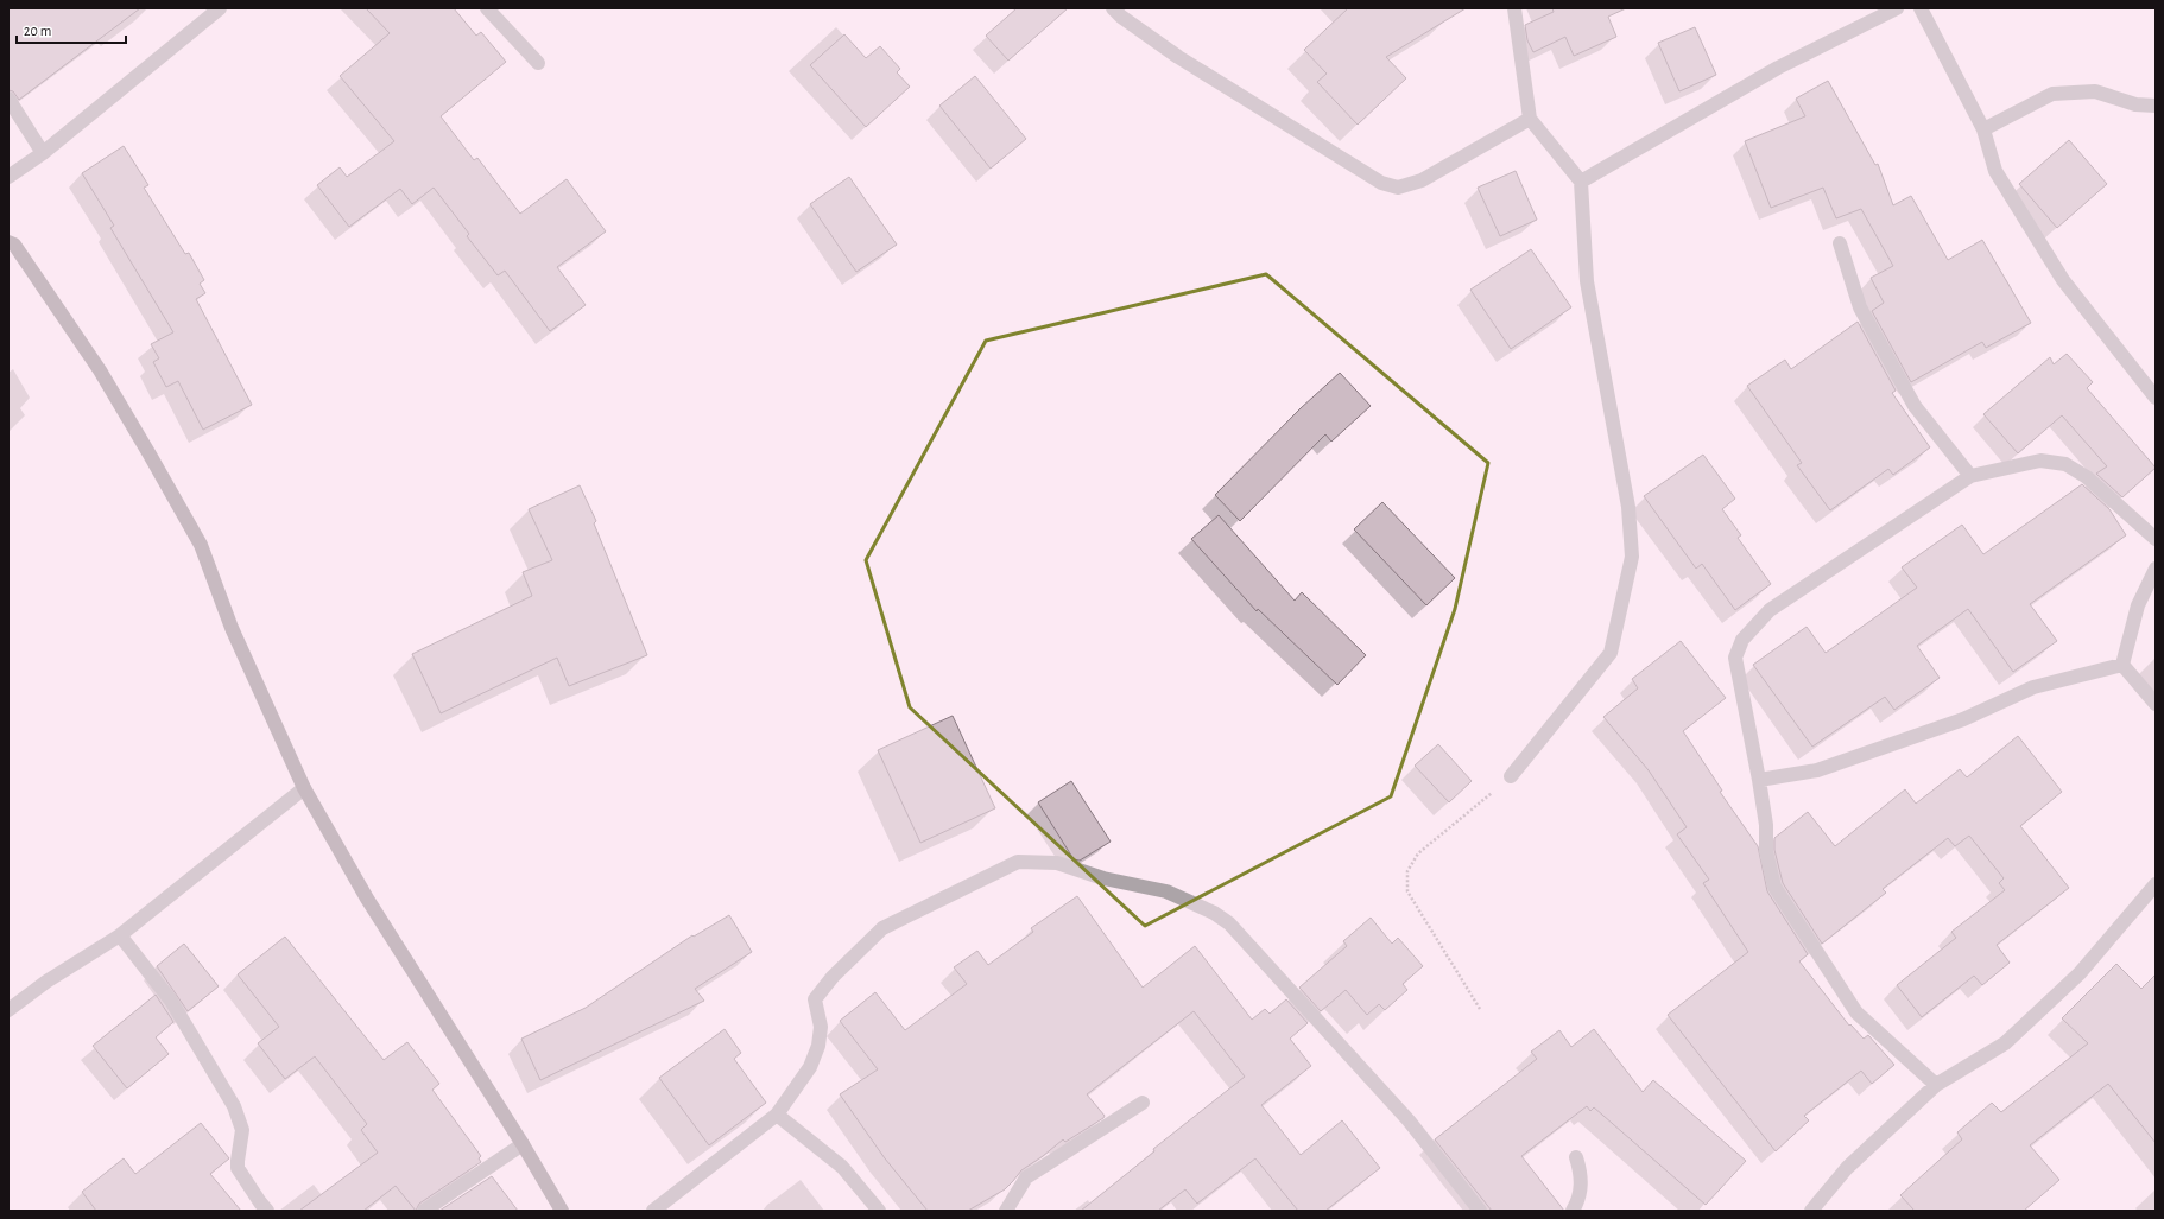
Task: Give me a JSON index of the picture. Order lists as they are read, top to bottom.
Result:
{
  "scale_bar": "20 m"
}
